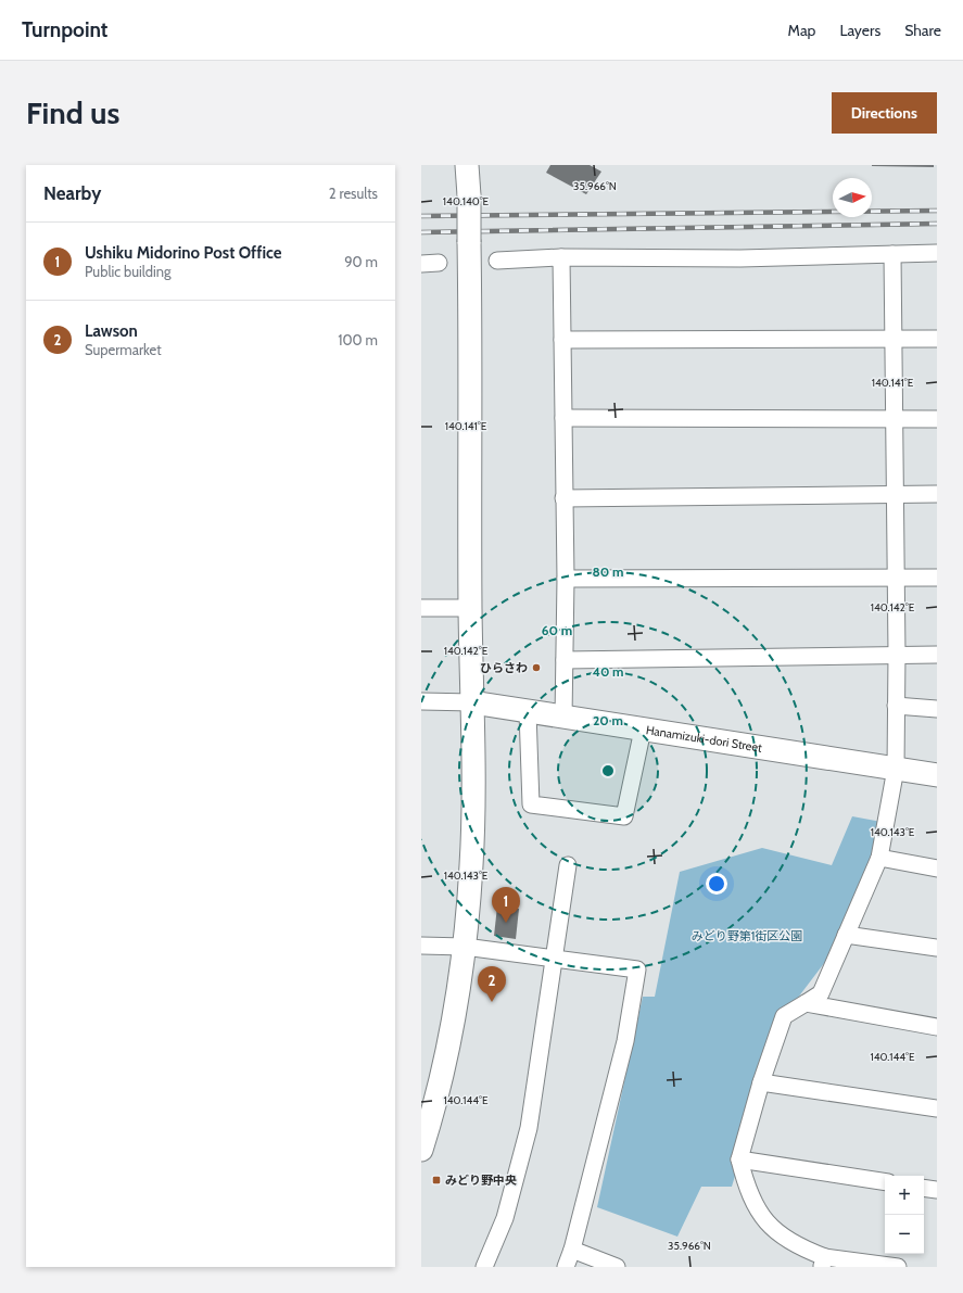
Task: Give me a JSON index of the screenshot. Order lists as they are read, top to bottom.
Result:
{
  "streets": {
    "street": ["Hanamizuki-dori Street"]
  },
  "parks": ["みどり野第1街区公園"],
  "places": {
    "other": ["ひらさわ"],
    "transit": ["みどり野中央"]
  },
  "north": "right",
  "page": {
    "header": "Turnpoint",
    "nav": ["Map", "Layers", "Share"],
    "buttons": "Directions",
    "title": "Find us",
    "heading": ["Nearby", "2 results"],
    "list": [
      {
        "mark": "1",
        "name": "Ushiku Midorino Post Office",
        "note": "Public building",
        "value": "90 m"
      },
      {
        "mark": "2",
        "name": "Lawson",
        "note": "Supermarket",
        "value": "100 m"
      }
    ],
    "pins": ["1", "2"],
    "map_buttons": ["+", "−"]
  },
  "coordinates": [
    "35.966°N",
    "140.140°E",
    "140.141°E",
    "140.142°E",
    "140.143°E",
    "140.144°E"
  ],
  "rings": [
    "80 m",
    "60 m",
    "40 m",
    "20 m"
  ]
}
